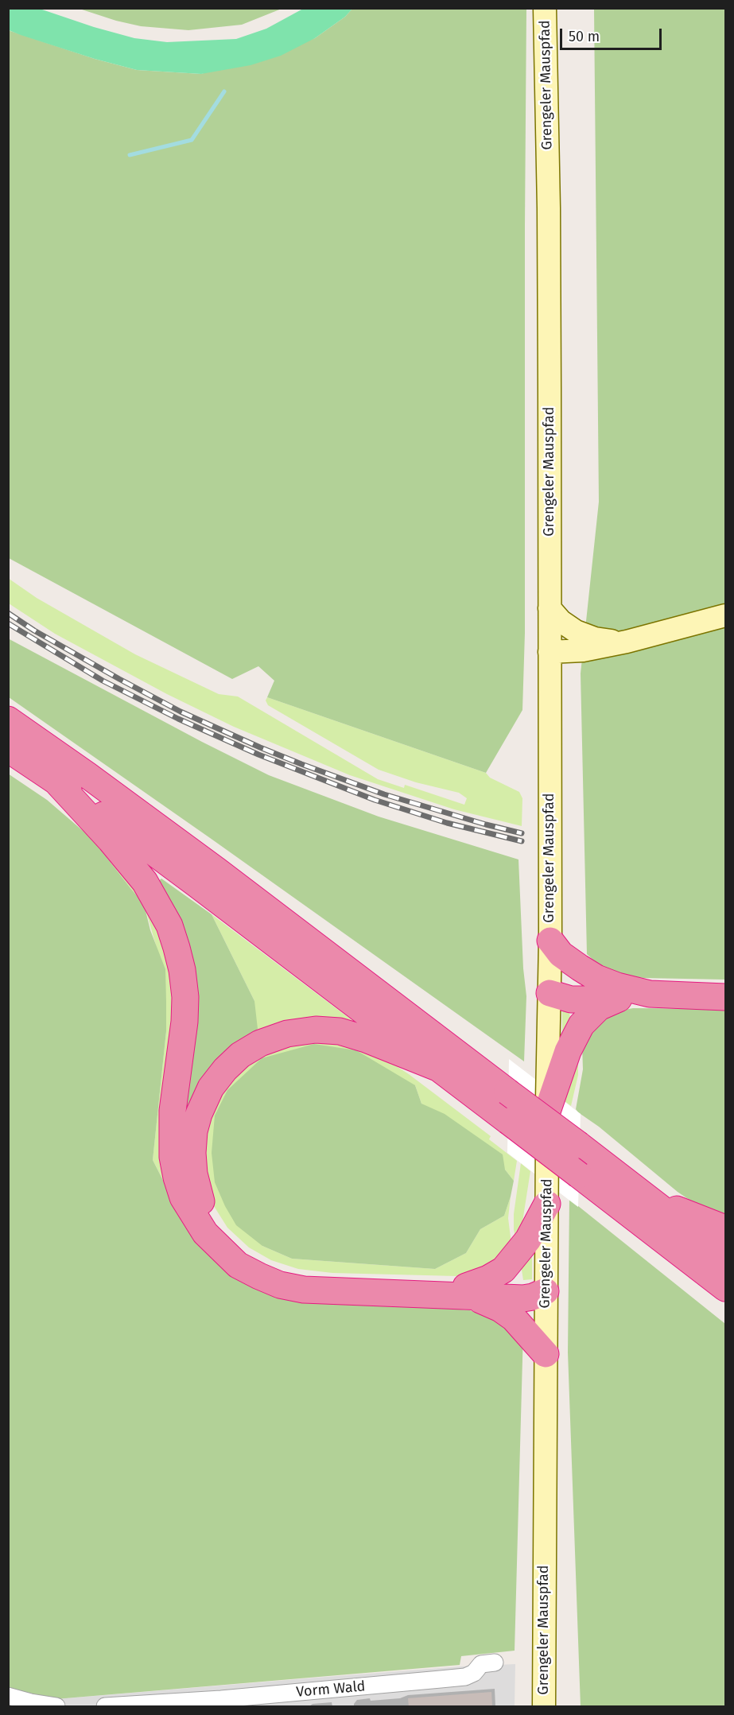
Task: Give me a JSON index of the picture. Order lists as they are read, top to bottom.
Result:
{
  "streets": {
    "main road": ["Grengeler Mauspfad"],
    "street": ["Vorm Wald"]
  },
  "scale_bar": "50 m"
}
